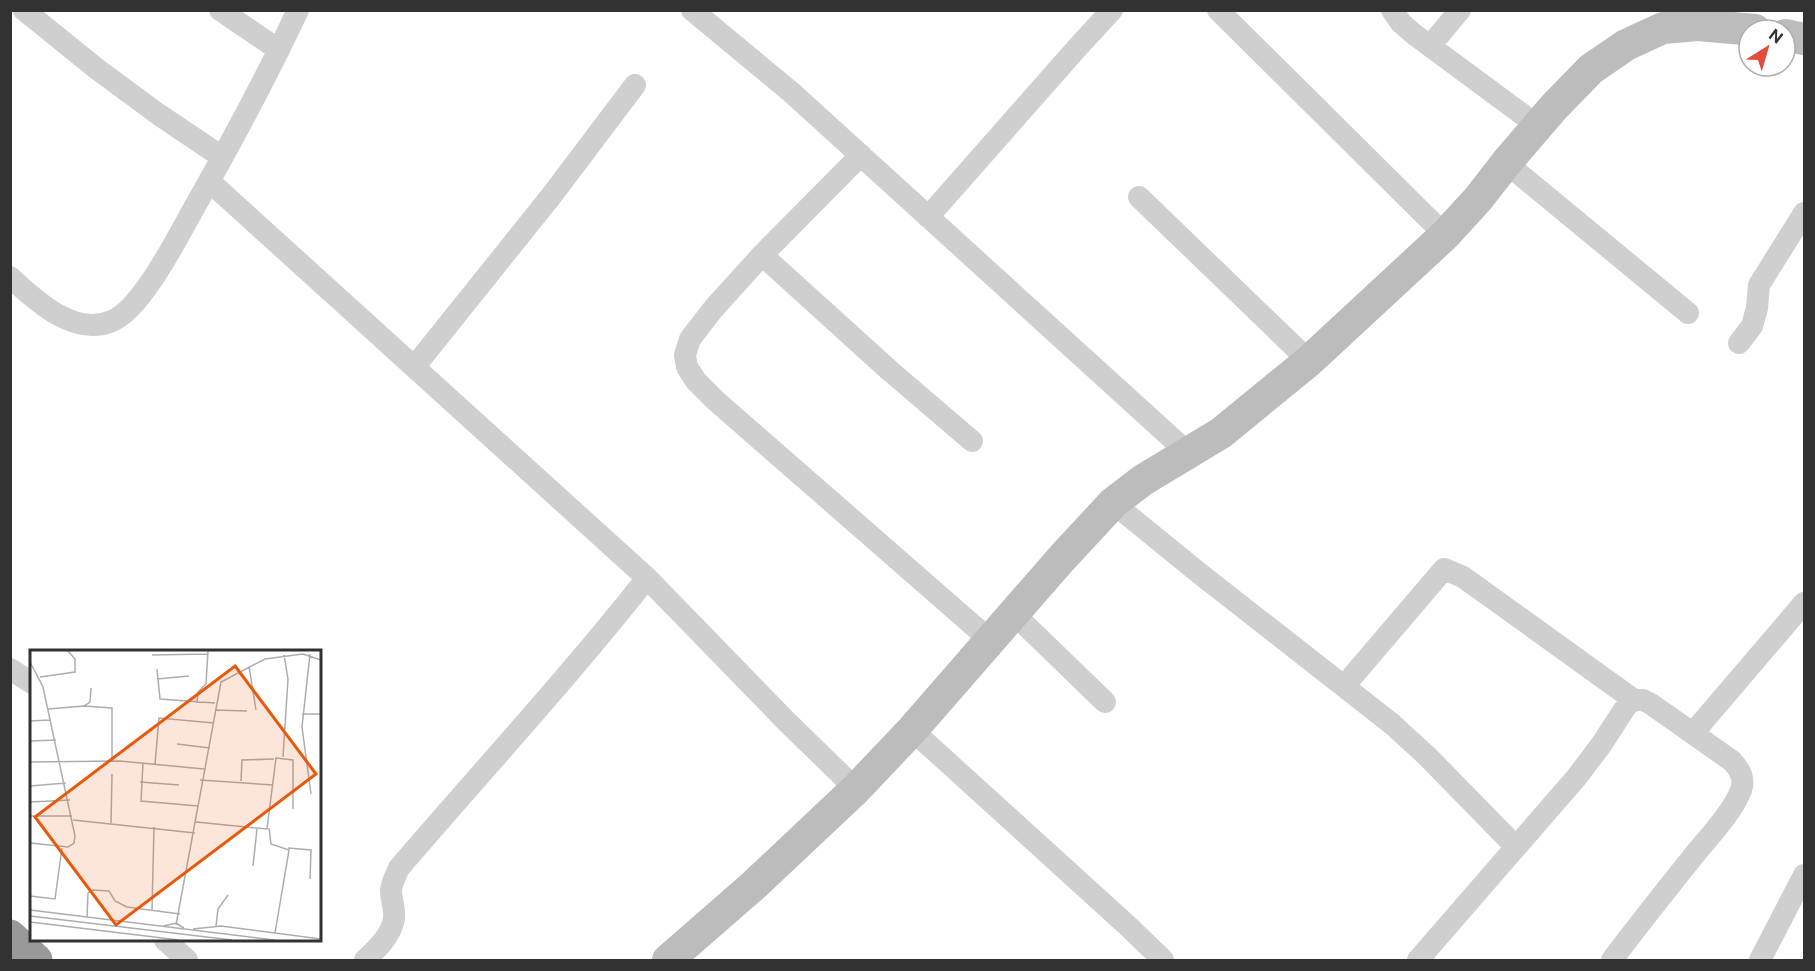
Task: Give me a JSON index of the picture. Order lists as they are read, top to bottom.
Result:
{
  "north": "top right"
}
